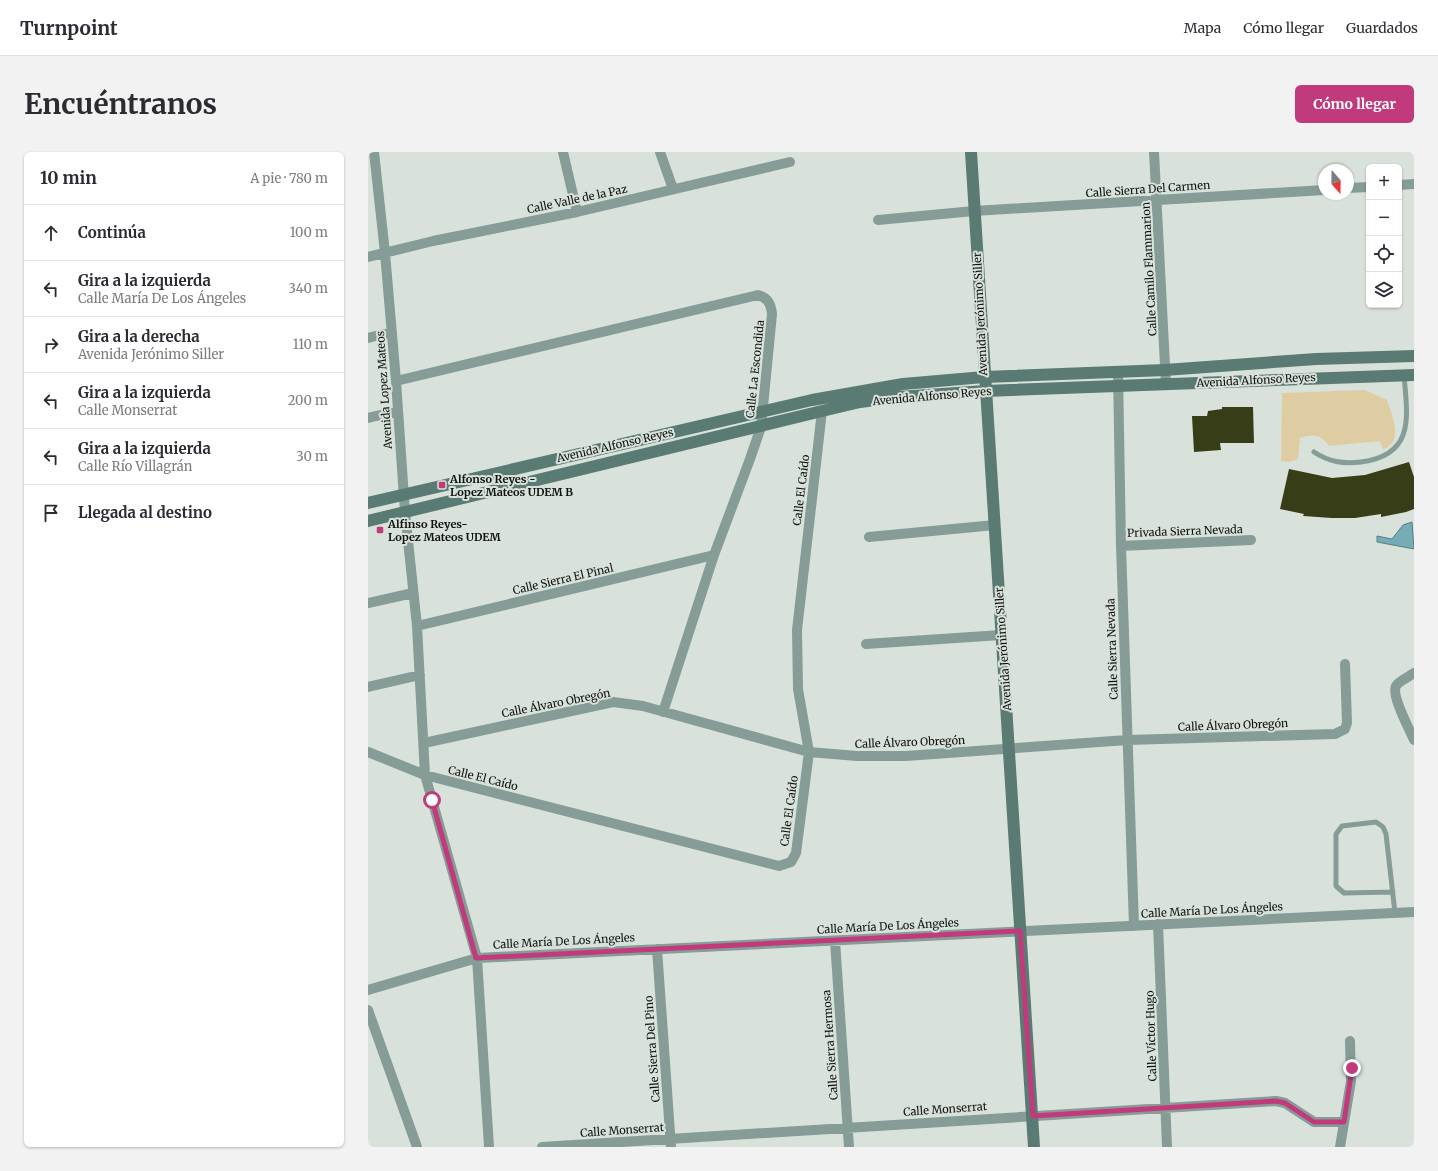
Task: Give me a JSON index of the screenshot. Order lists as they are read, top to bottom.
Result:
{
  "streets": {
    "main road": ["Avenida Jerónimo Siller", "Avenida Alfonso Reyes"],
    "street": [
      "Calle Sierra Del Carmen",
      "Calle Valle de la Paz",
      "Calle Camilo Flammarion",
      "Calle La Escondida",
      "Avenida Lopez Mateos",
      "Calle El Caído",
      "Privada Sierra Nevada",
      "Calle Sierra El Pinal",
      "Calle Sierra Nevada",
      "Calle Álvaro Obregón",
      "Calle María De Los Ángeles",
      "Calle Víctor Hugo",
      "Calle Sierra Hermosa",
      "Calle Sierra Del Pino",
      "Calle Monserrat"
    ]
  },
  "crossings": [
    ["Calle Sierra Del Carmen", "Calle Camilo Flammarion"],
    ["Calle Sierra Del Carmen", "Avenida Jerónimo Siller"],
    ["Calle Valle de la Paz", "Avenida Lopez Mateos"],
    ["Calle Camilo Flammarion", "Avenida Alfonso Reyes"],
    ["Avenida Jerónimo Siller", "Avenida Alfonso Reyes"],
    ["Avenida Jerónimo Siller", "Calle Álvaro Obregón"],
    ["Avenida Jerónimo Siller", "Calle María De Los Ángeles"],
    ["Avenida Jerónimo Siller", "Calle Monserrat"],
    ["Calle La Escondida", "Avenida Alfonso Reyes"],
    ["Calle La Escondida", "Avenida Lopez Mateos"],
    ["Calle La Escondida", "Calle Sierra El Pinal"],
    ["Calle La Escondida", "Calle Álvaro Obregón"],
    ["Avenida Alfonso Reyes", "Avenida Lopez Mateos"],
    ["Avenida Alfonso Reyes", "Calle El Caído"],
    ["Avenida Alfonso Reyes", "Calle Sierra Nevada"],
    ["Avenida Lopez Mateos", "Calle El Caído"],
    ["Avenida Lopez Mateos", "Calle Sierra El Pinal"],
    ["Avenida Lopez Mateos", "Calle Álvaro Obregón"],
    ["Avenida Lopez Mateos", "Calle María De Los Ángeles"],
    ["Calle El Caído", "Calle Álvaro Obregón"],
    ["Privada Sierra Nevada", "Calle Sierra Nevada"],
    ["Calle Sierra Nevada", "Calle Álvaro Obregón"],
    ["Calle Sierra Nevada", "Calle María De Los Ángeles"],
    ["Calle María De Los Ángeles", "Calle Víctor Hugo"],
    ["Calle María De Los Ángeles", "Calle Sierra Hermosa"],
    ["Calle María De Los Ángeles", "Calle Sierra Del Pino"],
    ["Calle Víctor Hugo", "Calle Monserrat"],
    ["Calle Sierra Hermosa", "Calle Monserrat"],
    ["Calle Sierra Del Pino", "Calle Monserrat"]
  ],
  "places": {
    "transit": ["Alfonso Reyes - Lopez Mateos UDEM B", "Alfinso Reyes- Lopez Mateos UDEM"]
  },
  "north": "bottom",
  "page": {
    "header": "Turnpoint",
    "nav": ["Mapa", "Cómo llegar", "Guardados"],
    "buttons": "Cómo llegar",
    "title": "Encuéntranos",
    "heading": ["10 min", "A pie · 780 m"],
    "map_buttons": ["+", "−"],
    "list": [
      ["Continúa", "100 m"],
      ["Gira a la izquierda", "Calle María De Los Ángeles", "340 m"],
      ["Gira a la derecha", "Avenida Jerónimo Siller", "110 m"],
      ["Gira a la izquierda", "Calle Monserrat", "200 m"],
      ["Gira a la izquierda", "Calle Río Villagrán", "30 m"],
      "Llegada al destino"
    ]
  }
}
